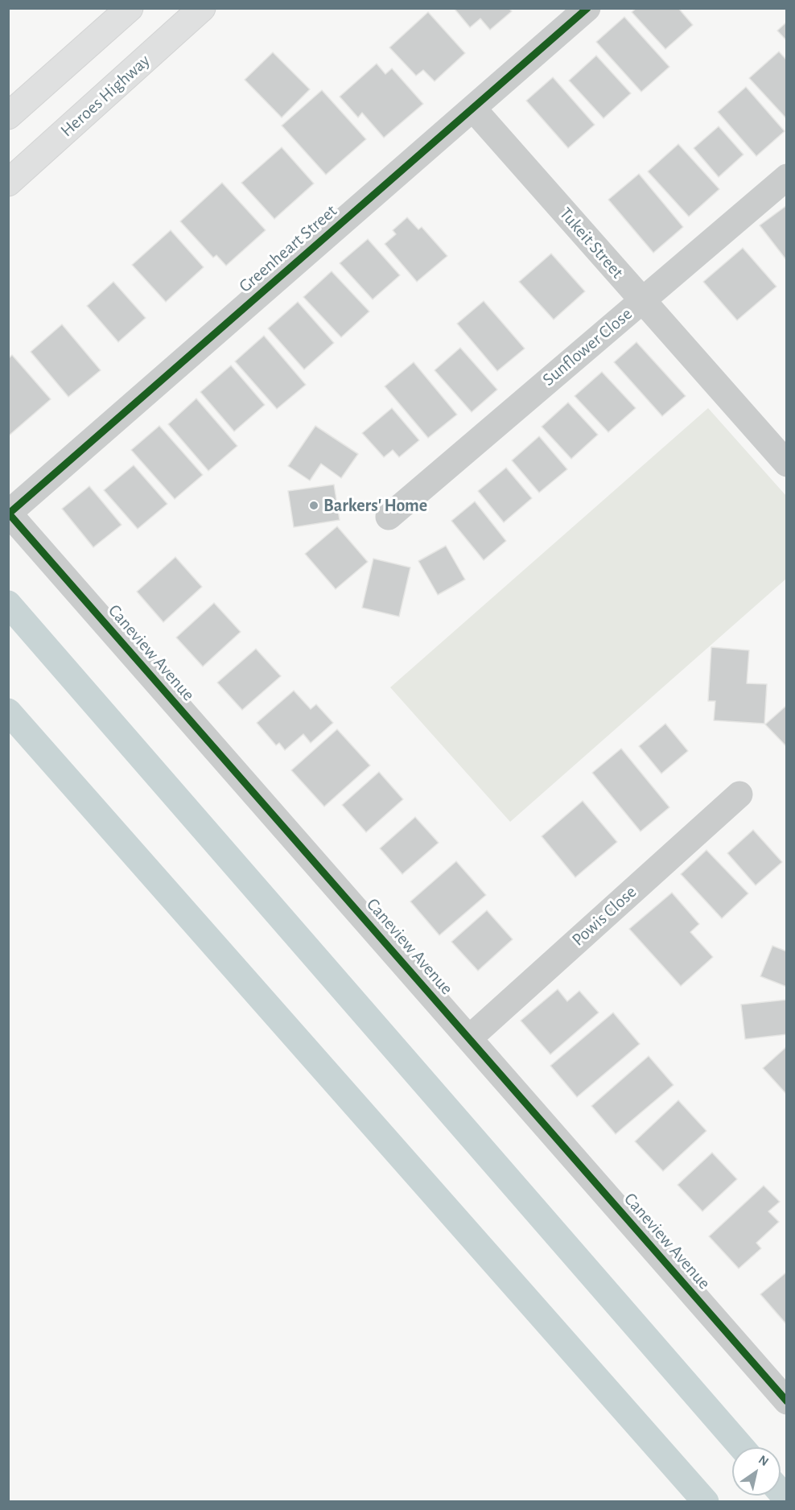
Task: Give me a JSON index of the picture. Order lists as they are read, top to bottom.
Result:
{
  "streets": {
    "main road": ["Heroes Highway"],
    "street": [
      "Tukeit Street",
      "Greenheart Street",
      "Sunflower Close",
      "Caneview Avenue",
      "Powis Close"
    ]
  },
  "crossings": [
    ["Tukeit Street", "Greenheart Street"],
    ["Tukeit Street", "Sunflower Close"],
    ["Greenheart Street", "Caneview Avenue"],
    ["Caneview Avenue", "Powis Close"]
  ],
  "places": ["Barkers' Home"],
  "north": "top right"
}
